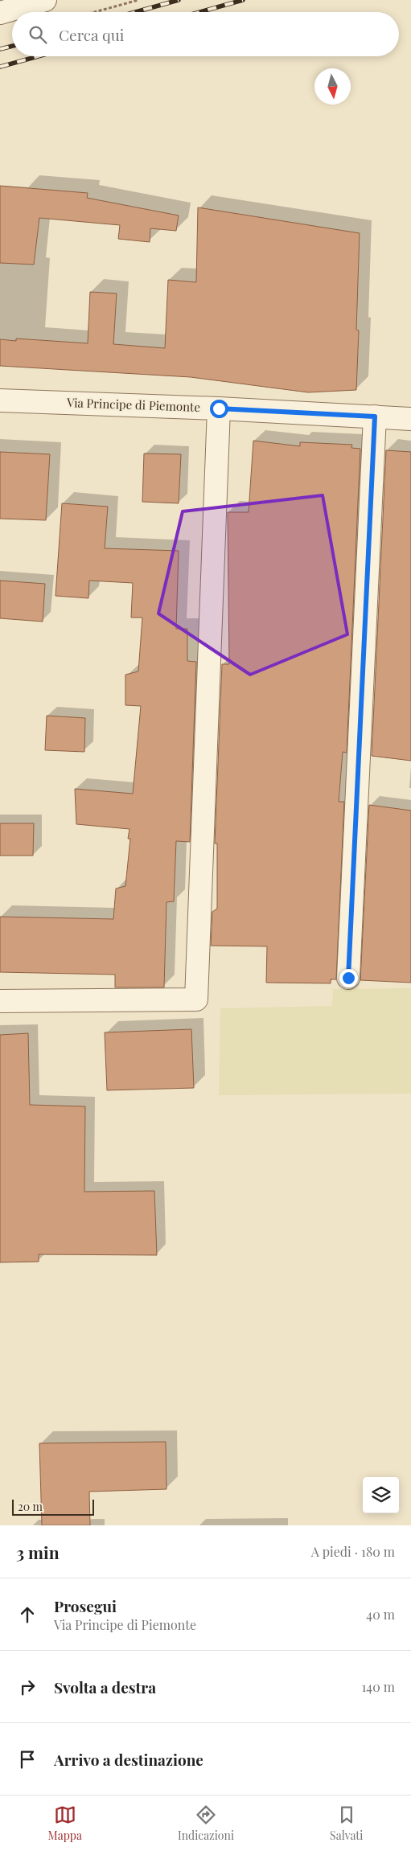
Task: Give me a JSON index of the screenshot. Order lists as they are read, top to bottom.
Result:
{
  "streets": {
    "street": ["Via Principe di Piemonte"]
  },
  "scale_bar": "20 m",
  "north": "bottom",
  "page": {
    "search": "Cerca qui",
    "scale": "20 m",
    "heading": ["3 min", "A piedi · 180 m"],
    "list": [
      ["Prosegui", "Via Principe di Piemonte", "40 m"],
      ["Svolta a destra", "140 m"],
      "Arrivo a destinazione"
    ],
    "nav": ["Mappa", "Indicazioni", "Salvati"]
  }
}
